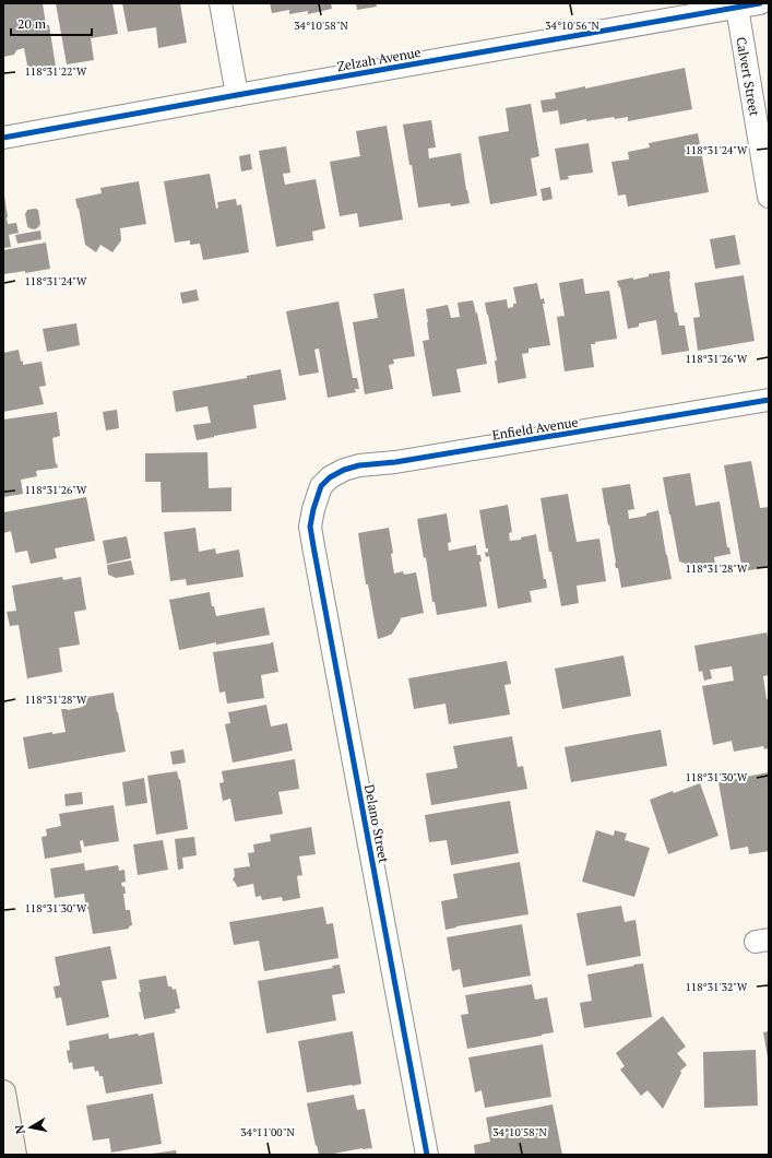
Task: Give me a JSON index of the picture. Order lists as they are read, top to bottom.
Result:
{
  "streets": {
    "street": [
      "Zelzah Avenue",
      "Calvert Street",
      "Enfield Avenue",
      "Delano Street"
    ]
  },
  "crossings": [
    ["Zelzah Avenue", "Calvert Street"],
    ["Enfield Avenue", "Delano Street"]
  ],
  "scale_bar": "20 m",
  "north": "left",
  "coordinates": [
    "34°10'58\"N",
    "34°10'56\"N",
    "118°31'22\"W",
    "118°31'24\"W",
    "118°31'26\"W",
    "118°31'28\"W",
    "118°31'30\"W",
    "118°31'32\"W",
    "34°11'00\"N"
  ]
}
